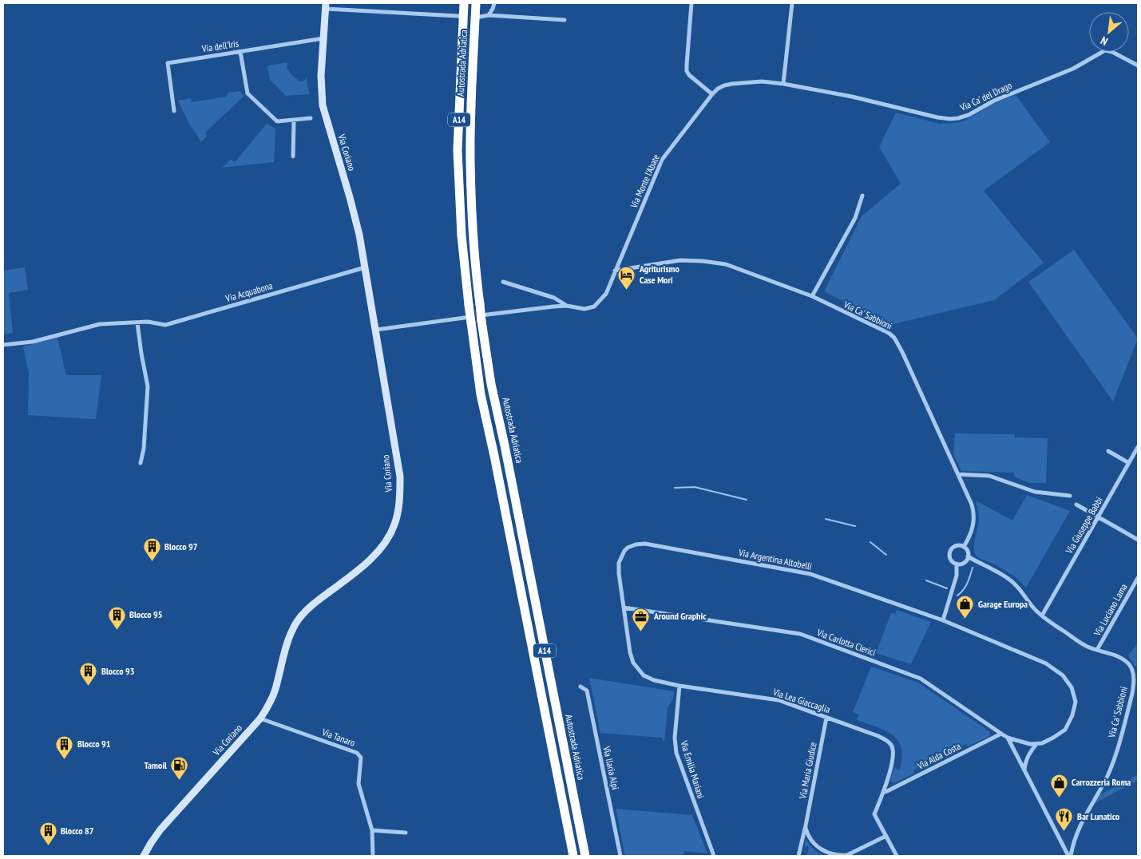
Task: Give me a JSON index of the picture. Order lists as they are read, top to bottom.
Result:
{
  "streets": {
    "highway": ["Autostrada Adriatica", "A14"],
    "main road": ["Via Coriano"],
    "street": [
      "Via dell'Iris",
      "Via Ca' del Drago",
      "Via Monte l'Abate",
      "Via Acquabona",
      "Via Ca' Sabbioni",
      "Via Giuseppe Babbi",
      "Via Argentina Altobelli",
      "Via Luciano Lama",
      "Via Carlotta Clerici",
      "Via Lea Giaccaglia",
      "Via Tanaro",
      "Via Alda Costa",
      "Via Ilaria Alpi",
      "Via Emilia Mariani",
      "Via Maria Giudice"
    ]
  },
  "crossings": [
    ["Via dell'Iris", "Via Coriano"],
    ["Via Ca' del Drago", "Via Monte l'Abate"],
    ["Via Coriano", "Via Monte l'Abate"],
    ["Via Coriano", "Via Acquabona"],
    ["Via Coriano", "Via Tanaro"],
    ["Via Monte l'Abate", "Via Ca' Sabbioni"],
    ["Via Ca' Sabbioni", "Via Giuseppe Babbi"],
    ["Via Ca' Sabbioni", "Via Luciano Lama"],
    ["Via Argentina Altobelli", "Via Lea Giaccaglia"],
    ["Via Carlotta Clerici", "Via Lea Giaccaglia"],
    ["Via Carlotta Clerici", "Via Alda Costa"],
    ["Via Lea Giaccaglia", "Via Alda Costa"],
    ["Via Lea Giaccaglia", "Via Emilia Mariani"],
    ["Via Lea Giaccaglia", "Via Maria Giudice"]
  ],
  "places": {
    "hotel": ["Agriturismo Case Mori"],
    "building": [
      "Blocco 97",
      "Blocco 95",
      "Blocco 93",
      "Blocco 91",
      "Blocco 87"
    ],
    "shop": ["Garage Europa", "Carrozzeria Roma"],
    "office": ["Around Graphic"],
    "fuel station": ["Tamoil"],
    "restaurant": ["Bar Lunatico"]
  },
  "north": "bottom left"
}
